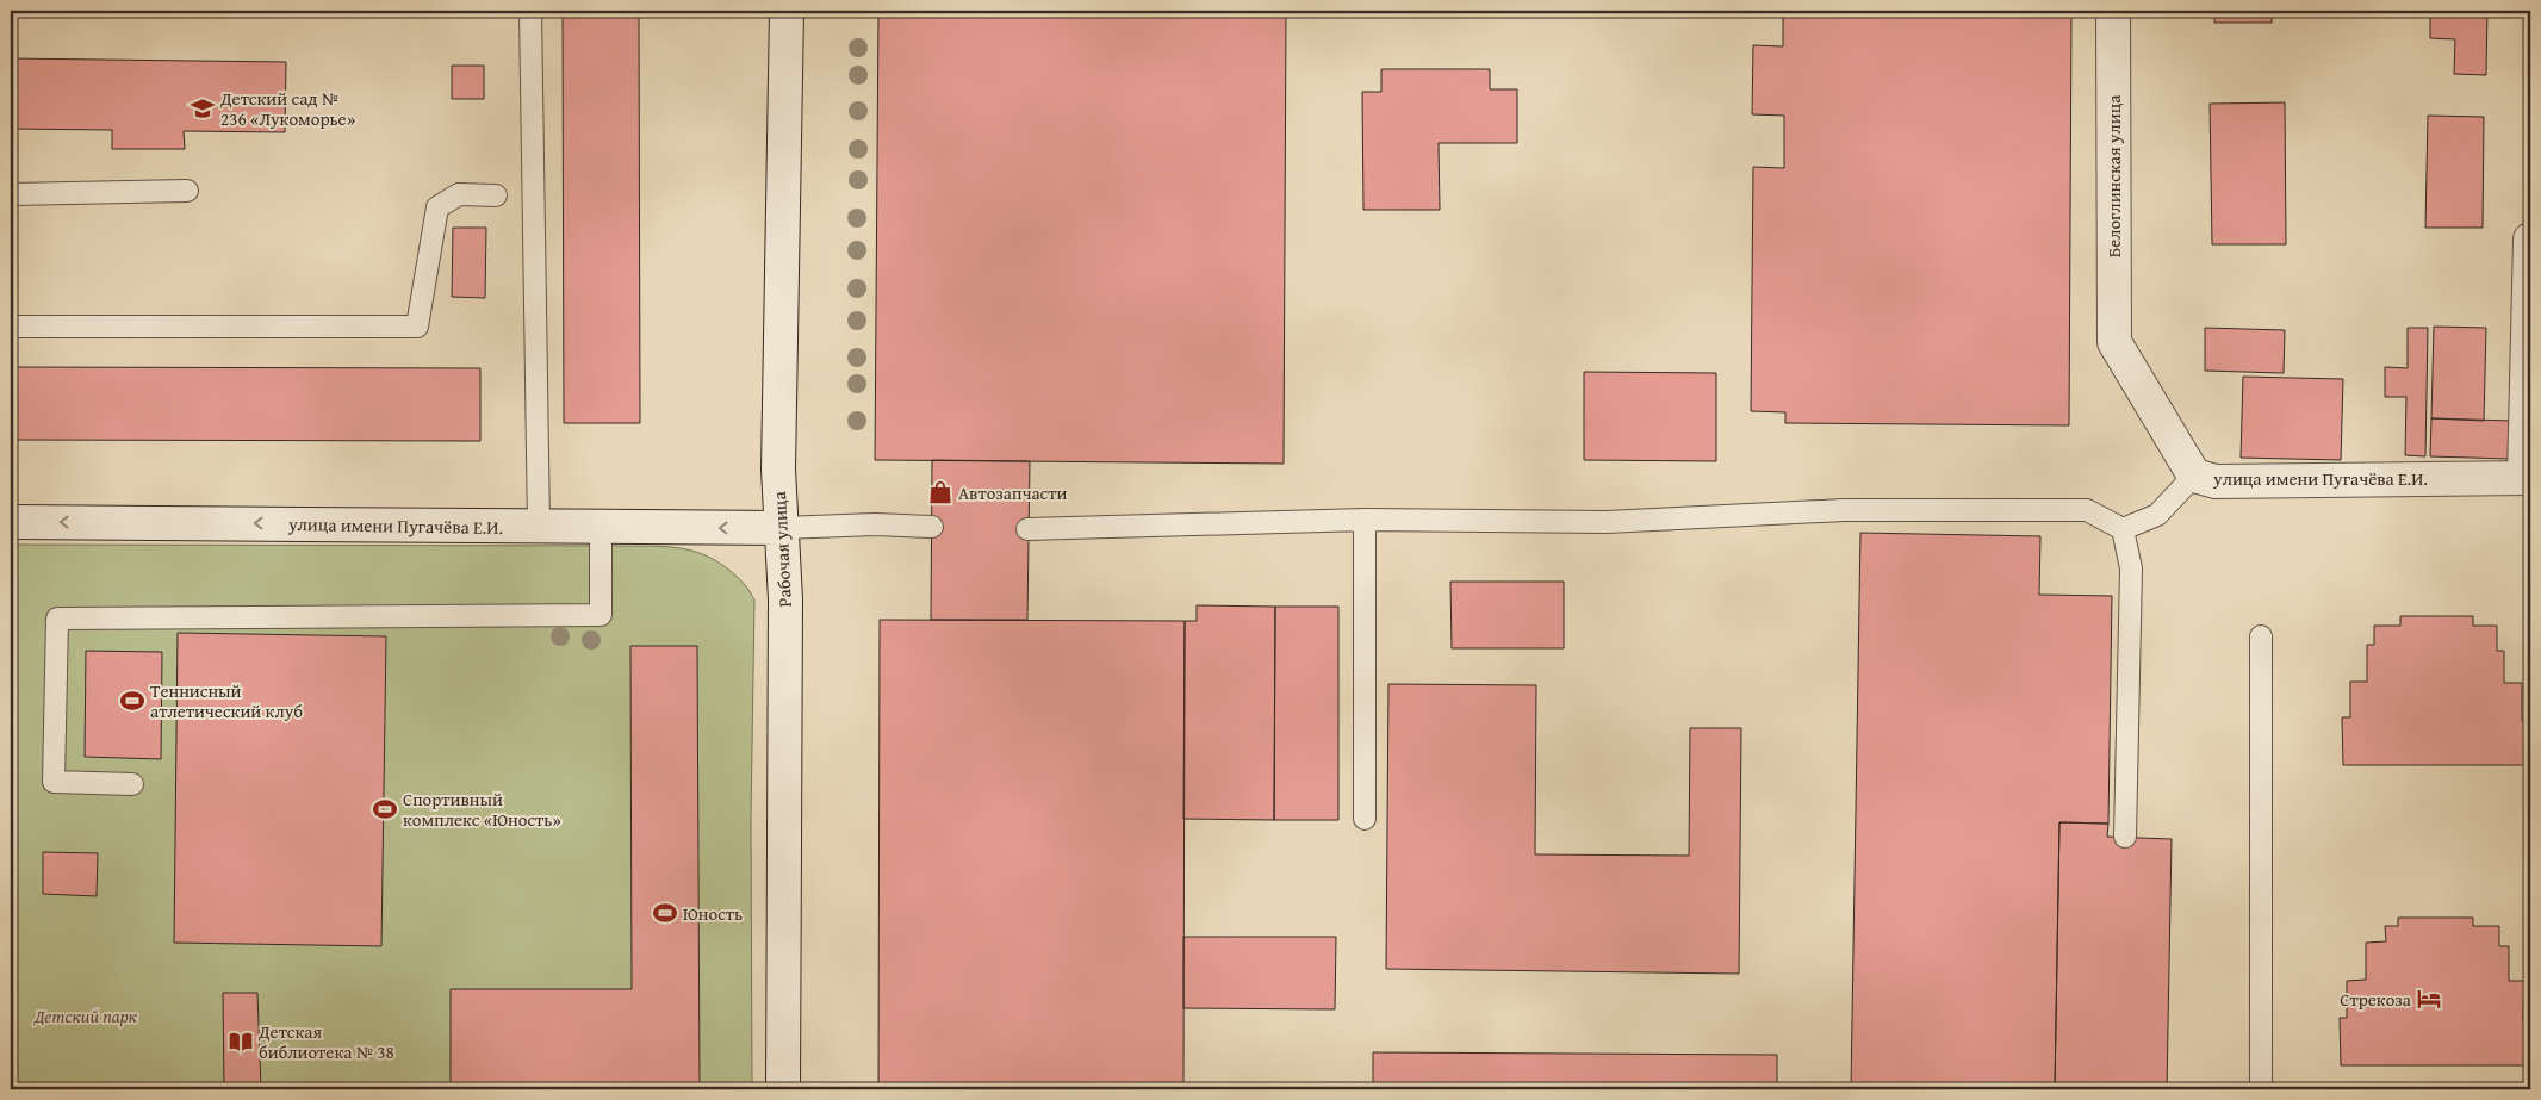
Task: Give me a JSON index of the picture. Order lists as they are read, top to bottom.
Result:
{
  "streets": {
    "street": ["Белоглинская улица", "улица имени Пугачёва Е.И.", "Рабочая улица"]
  },
  "crossings": [
    ["Белоглинская улица", "улица имени Пугачёва Е.И."],
    ["улица имени Пугачёва Е.И.", "Рабочая улица"]
  ],
  "one_way": ["улица имени Пугачёва Е.И."],
  "parks": ["Детский парк"],
  "places": {
    "school or university": ["Детский сад № 236 «Лукоморье»"],
    "shop": ["Автозапчасти"],
    "sports": ["Теннисный атлетический клуб", "Спортивный комплекс «Юность»", "Юность"],
    "hotel": ["Стрекоза"],
    "library": ["Детская библиотека № 38"]
  }
}
